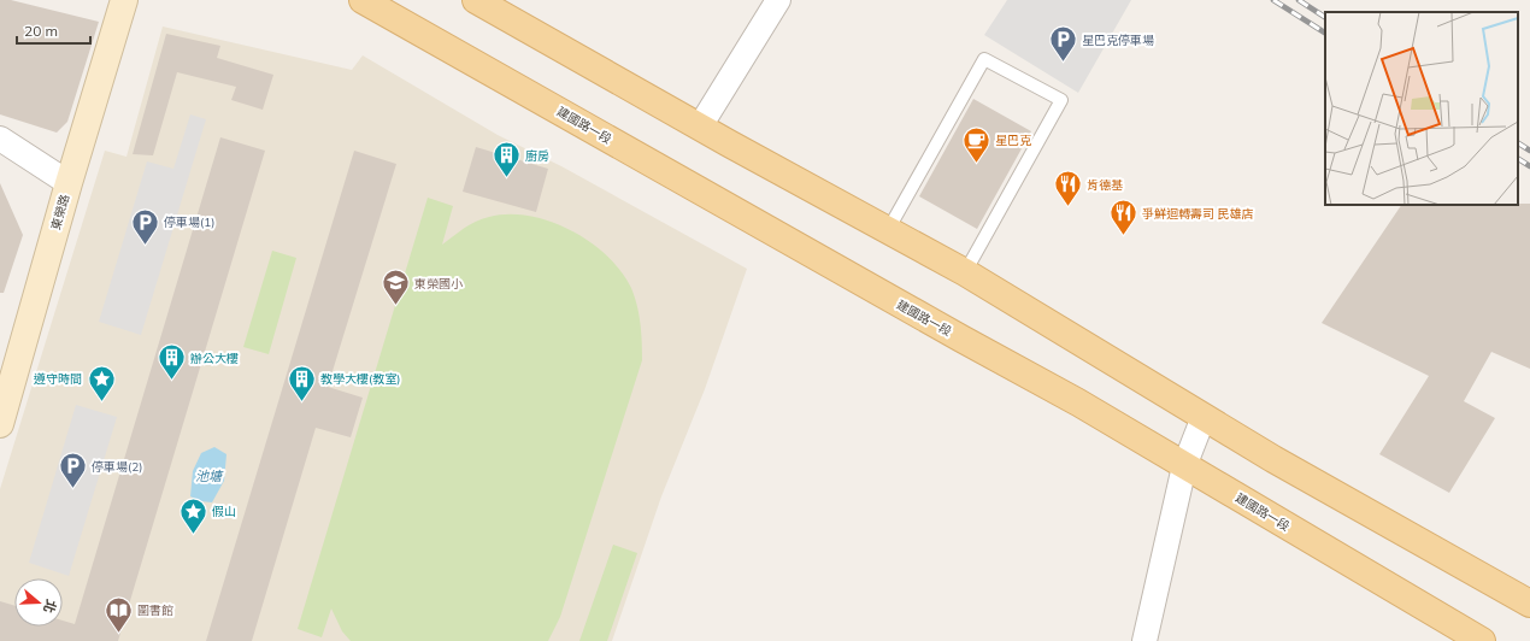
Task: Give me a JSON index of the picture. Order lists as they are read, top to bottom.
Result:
{
  "streets": {
    "main road": ["建國路一段"],
    "street": ["東榮路"]
  },
  "water": ["池塘"],
  "places": {
    "parking": ["星巴克停車場", "停車場(1)", "停車場(2)"],
    "cafe": ["星巴克"],
    "building": ["廚房", "辦公大樓", "教學大樓(教室)"],
    "restaurant": ["肯德基", "爭鮮迴轉壽司 民雄店"],
    "school or university": ["東榮國小"],
    "place": ["遵守時間", "假山"],
    "library": ["圖書館"]
  },
  "scale_bar": "20 m",
  "north": "right"
}
